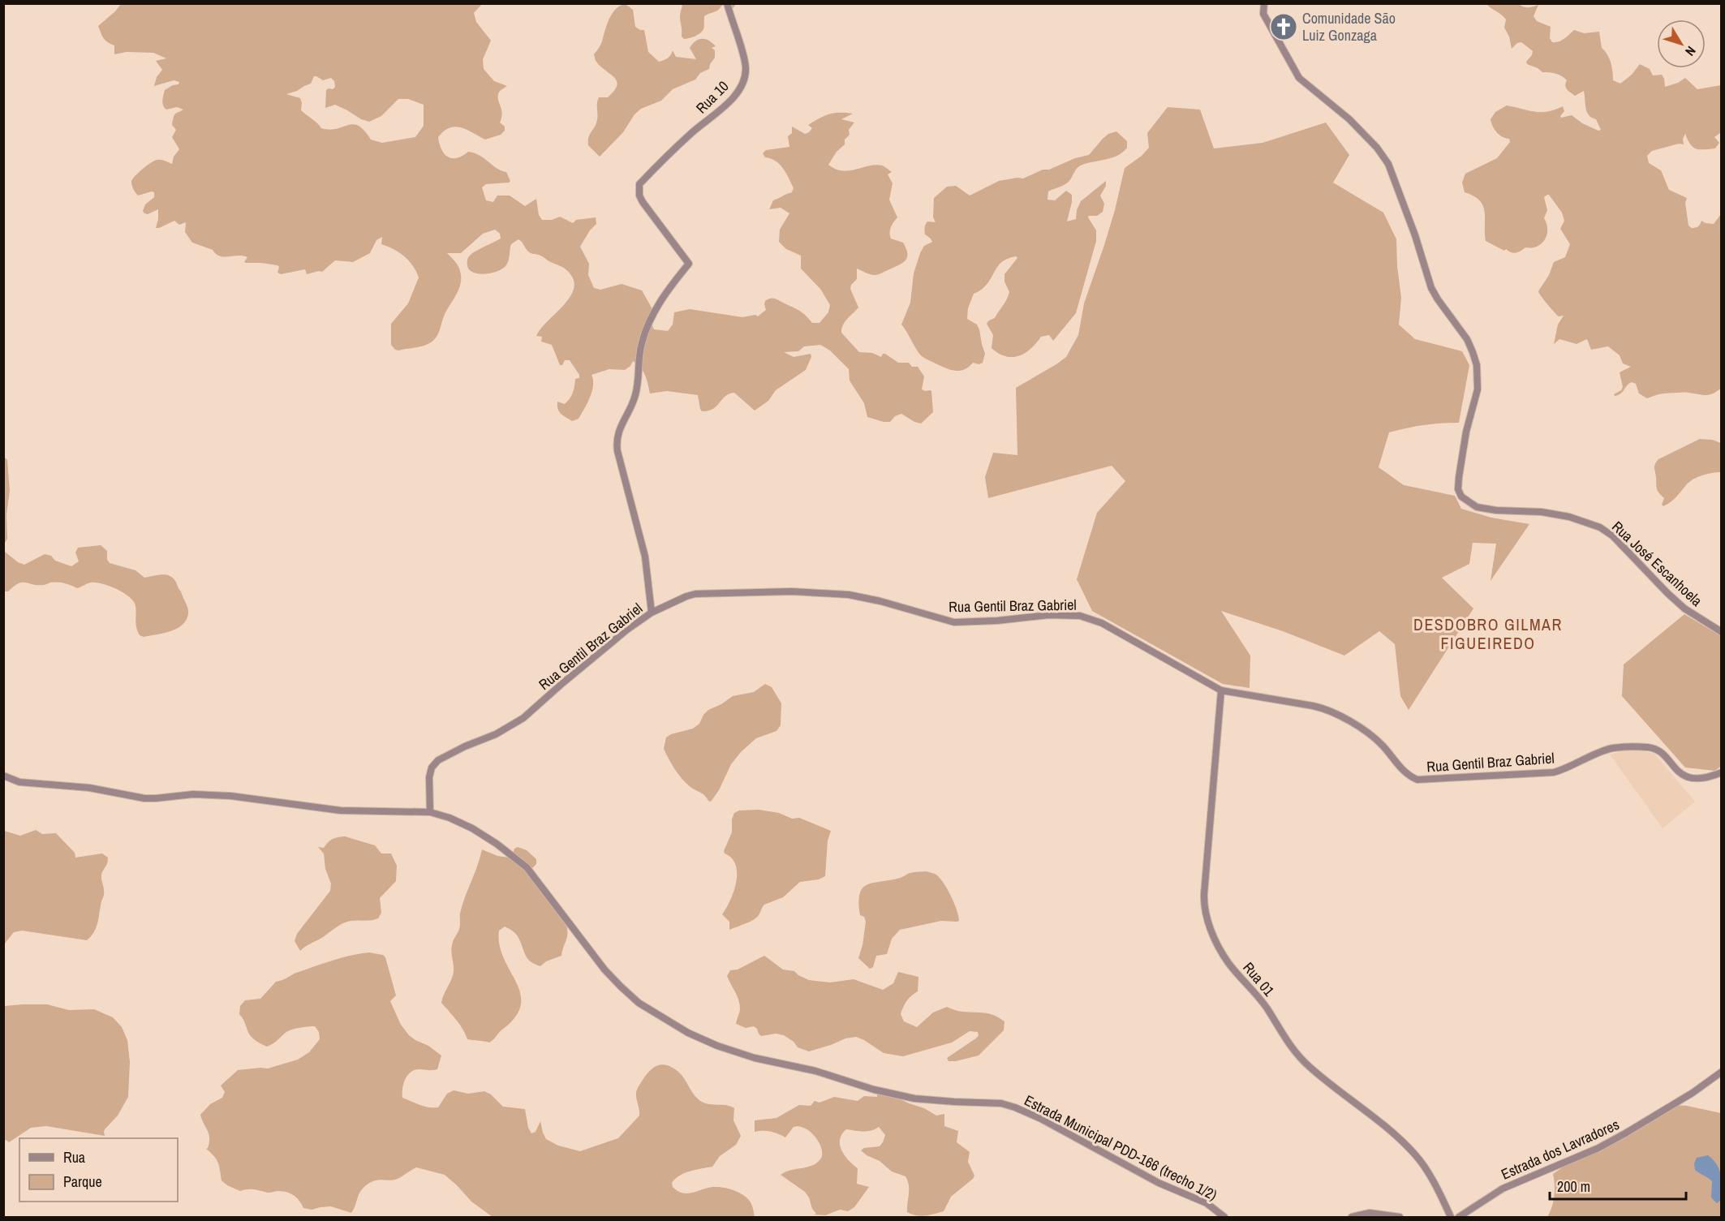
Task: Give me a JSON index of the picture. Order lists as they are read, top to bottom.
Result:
{
  "streets": {
    "street": [
      "Rua 10",
      "Rua José Escanhoela",
      "Rua Gentil Braz Gabriel",
      "Rua 01",
      "Estrada Municipal PDD-166 (trecho 1/2)",
      "Estrada dos Lavradores"
    ]
  },
  "crossings": [
    ["Rua 10", "Rua Gentil Braz Gabriel"],
    ["Rua Gentil Braz Gabriel", "Rua 01"],
    ["Rua Gentil Braz Gabriel", "Estrada Municipal PDD-166 (trecho 1/2)"]
  ],
  "districts": ["DESDOBRO GILMAR FIGUEIREDO"],
  "places": {
    "church": ["Comunidade São Luiz Gonzaga"]
  },
  "legend": ["Rua", "Parque"],
  "scale_bar": "200 m",
  "north": "bottom right"
}
